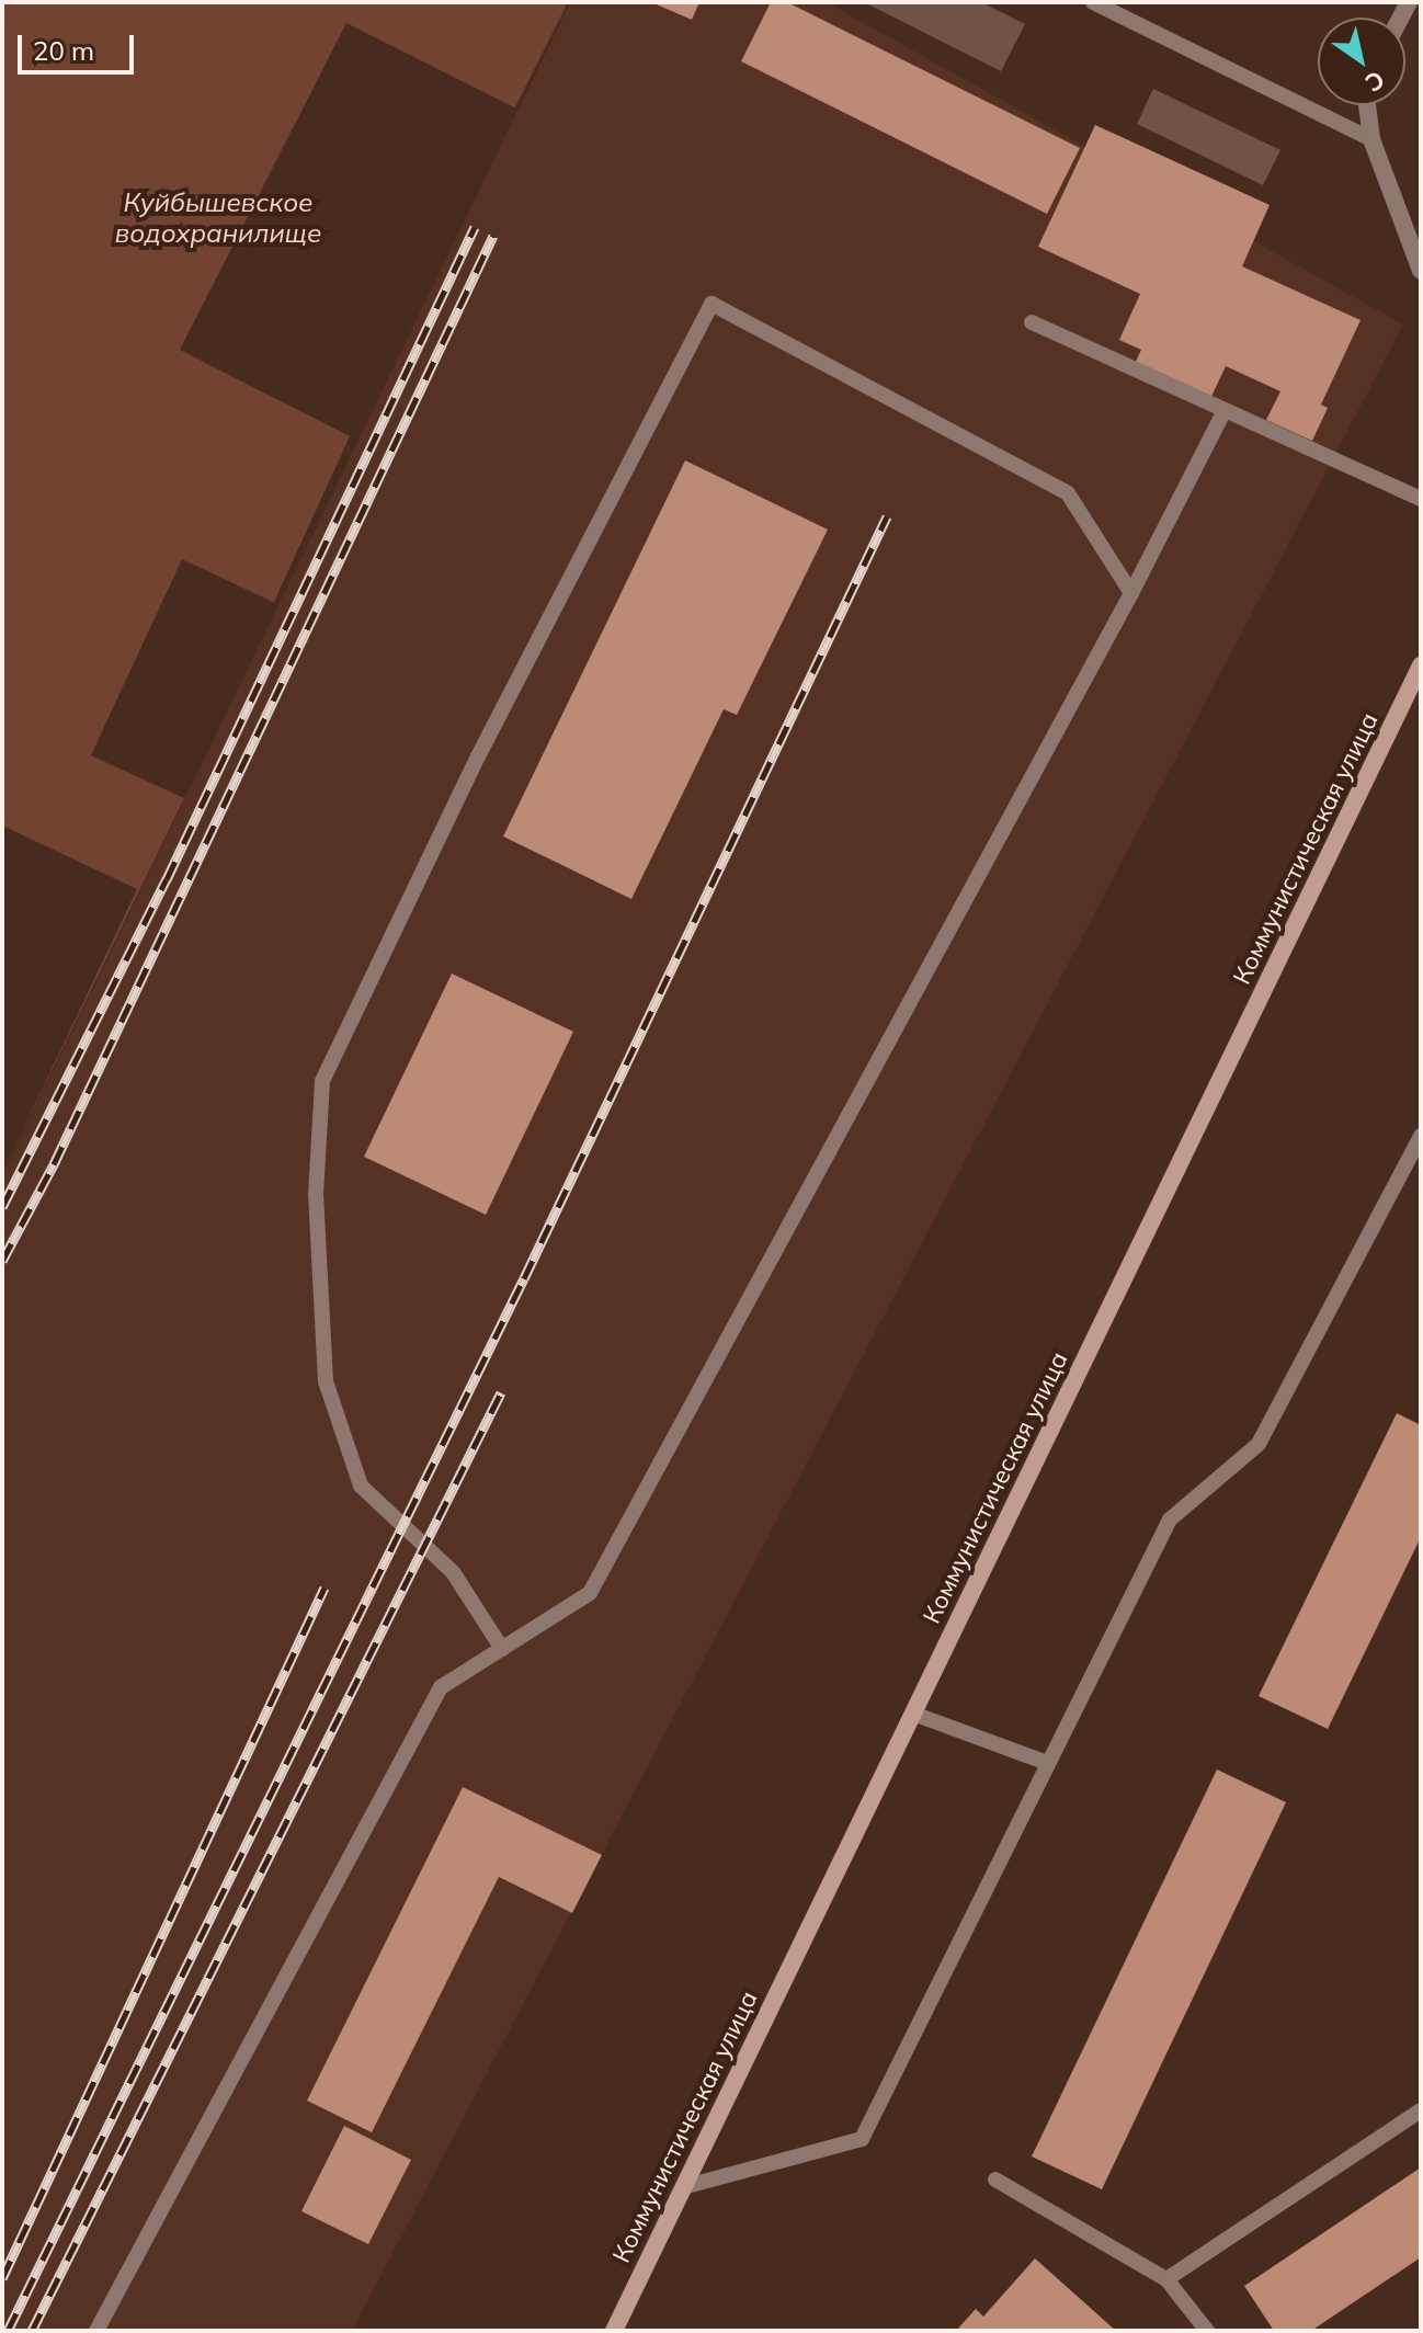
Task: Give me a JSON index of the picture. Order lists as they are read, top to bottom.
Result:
{
  "streets": {
    "main road": ["Коммунистическая улица"]
  },
  "water": ["Куйбышевское водохранилище"],
  "scale_bar": "20 m",
  "north": "bottom right"
}
